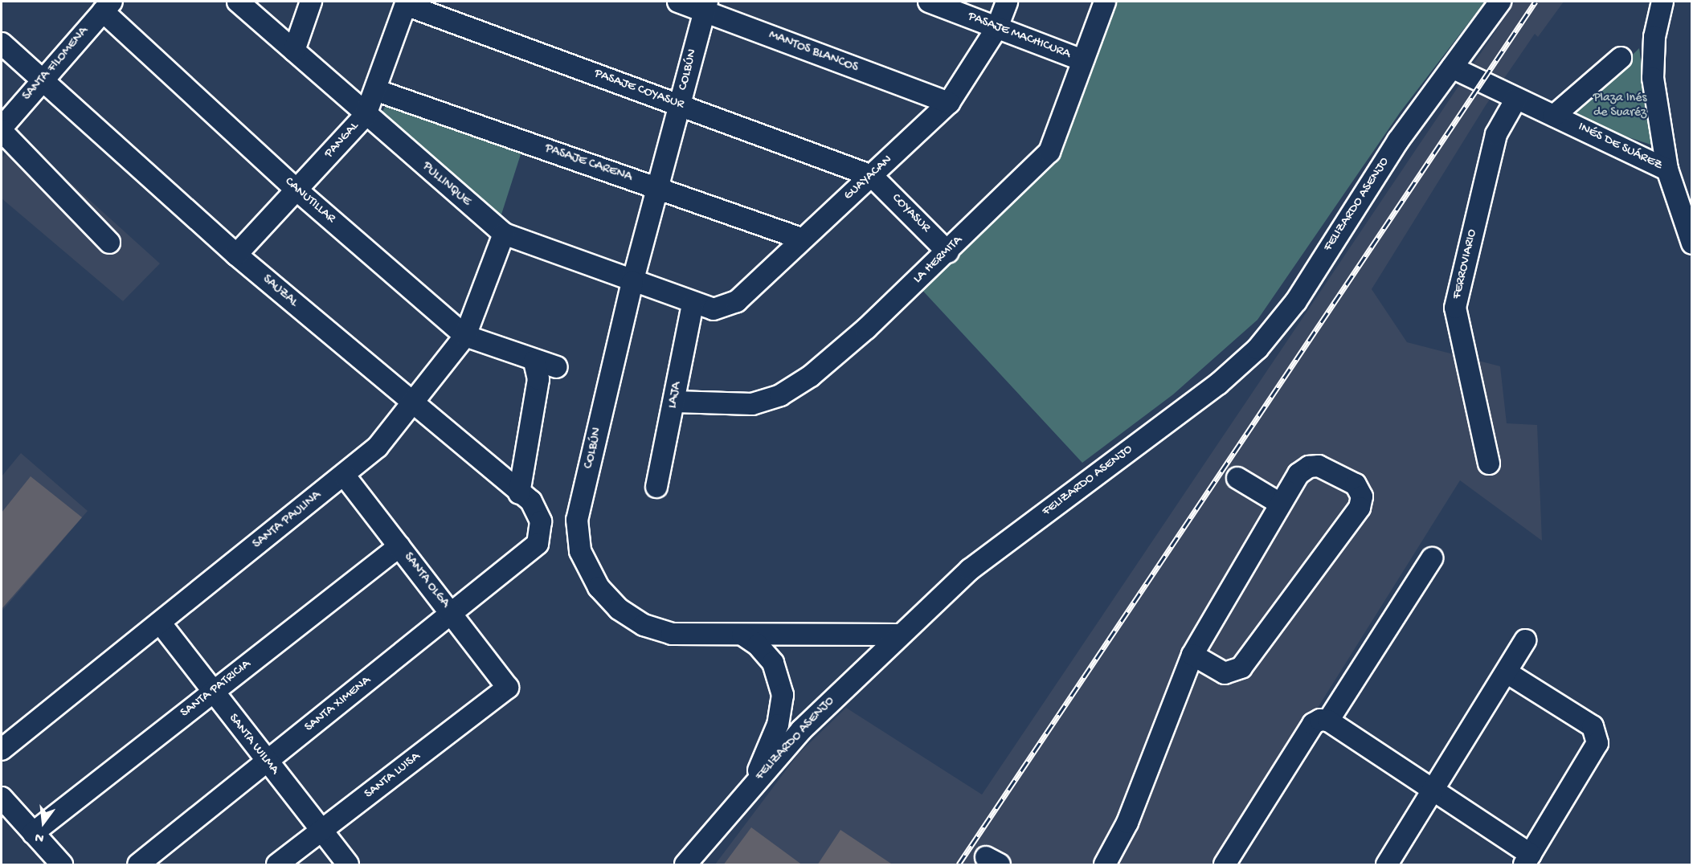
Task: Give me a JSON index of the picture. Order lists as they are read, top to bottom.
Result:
{
  "streets": {
    "street": [
      "PASAJE MACHICURA",
      "MANTOS BLANCOS",
      "SANTA FILOMENA",
      "COLBÚN",
      "PASAJE COYASUR",
      "PANGAL",
      "INÉS DE SUÁREZ",
      "PASAJE CARENA",
      "GUAYACAN",
      "PULLINQUE",
      "CANUTILLAR",
      "FELIZARDO ASENJO",
      "COYASUR",
      "LA HERMITA",
      "FERROVIARIO",
      "SAUZAL",
      "LAJA",
      "SANTA PAULINA",
      "SANTA OLGA",
      "SANTA PATRICIA",
      "SANTA XIMENA",
      "SANTA WILMA",
      "SANTA LUISA"
    ]
  },
  "crossings": [
    ["PASAJE MACHICURA", "GUAYACAN"],
    ["PASAJE MACHICURA", "LA HERMITA"],
    ["MANTOS BLANCOS", "COLBÚN"],
    ["MANTOS BLANCOS", "GUAYACAN"],
    ["SANTA FILOMENA", "CANUTILLAR"],
    ["SANTA FILOMENA", "SAUZAL"],
    ["COLBÚN", "PASAJE COYASUR"],
    ["COLBÚN", "PASAJE CARENA"],
    ["COLBÚN", "PULLINQUE"],
    ["COLBÚN", "FELIZARDO ASENJO"],
    ["PASAJE COYASUR", "PANGAL"],
    ["PASAJE COYASUR", "GUAYACAN"],
    ["PASAJE COYASUR", "COYASUR"],
    ["PANGAL", "PASAJE CARENA"],
    ["PANGAL", "PULLINQUE"],
    ["PANGAL", "CANUTILLAR"],
    ["PANGAL", "SAUZAL"],
    ["INÉS DE SUÁREZ", "FELIZARDO ASENJO"],
    ["INÉS DE SUÁREZ", "FERROVIARIO"],
    ["PASAJE CARENA", "GUAYACAN"],
    ["GUAYACAN", "PULLINQUE"],
    ["GUAYACAN", "COYASUR"],
    ["GUAYACAN", "LAJA"],
    ["PULLINQUE", "LAJA"],
    ["PULLINQUE", "SANTA PAULINA"],
    ["CANUTILLAR", "SANTA PAULINA"],
    ["COYASUR", "LA HERMITA"],
    ["LA HERMITA", "LAJA"],
    ["SAUZAL", "SANTA PAULINA"],
    ["SAUZAL", "SANTA XIMENA"],
    ["SANTA PAULINA", "SANTA OLGA"],
    ["SANTA PAULINA", "SANTA WILMA"],
    ["SANTA OLGA", "SANTA PATRICIA"],
    ["SANTA OLGA", "SANTA XIMENA"],
    ["SANTA OLGA", "SANTA LUISA"],
    ["SANTA PATRICIA", "SANTA WILMA"],
    ["SANTA XIMENA", "SANTA WILMA"],
    ["SANTA WILMA", "SANTA LUISA"]
  ],
  "parks": ["Plaza Inés de Suaréz"],
  "north": "bottom"
}
